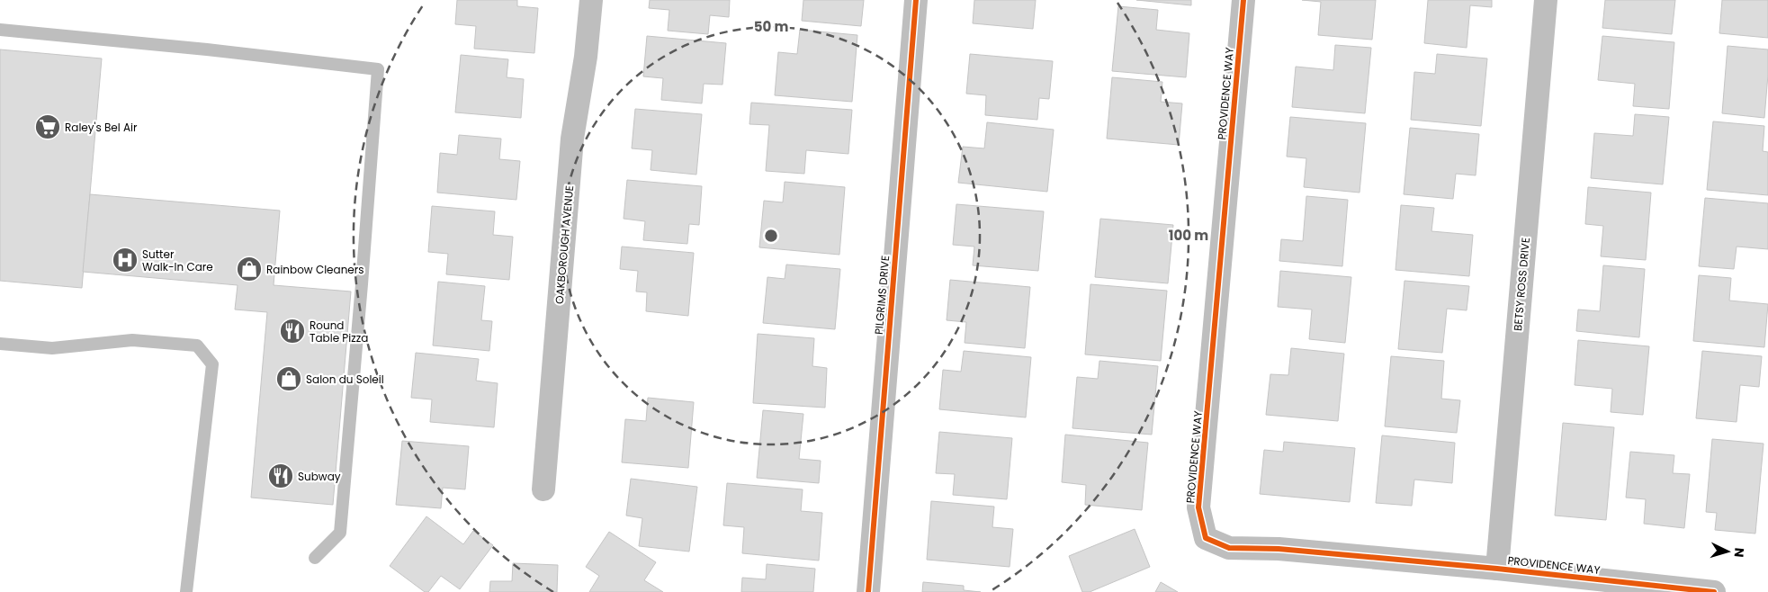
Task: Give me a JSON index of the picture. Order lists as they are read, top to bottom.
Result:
{
  "streets": {
    "street": [
      "PROVIDENCE WAY",
      "OAKBOROUGH AVENUE",
      "BETSY ROSS DRIVE",
      "PILGRIMS DRIVE"
    ]
  },
  "crossings": [
    ["PROVIDENCE WAY", "BETSY ROSS DRIVE"]
  ],
  "places": {
    "supermarket": ["Raley's Bel Air"],
    "hospital": ["Sutter Walk-In Care"],
    "shop": ["Rainbow Cleaners", "Salon du Soleil"],
    "restaurant": ["Round Table Pizza", "Subway"]
  },
  "north": "right",
  "rings": ["50 m", "100 m"]
}
